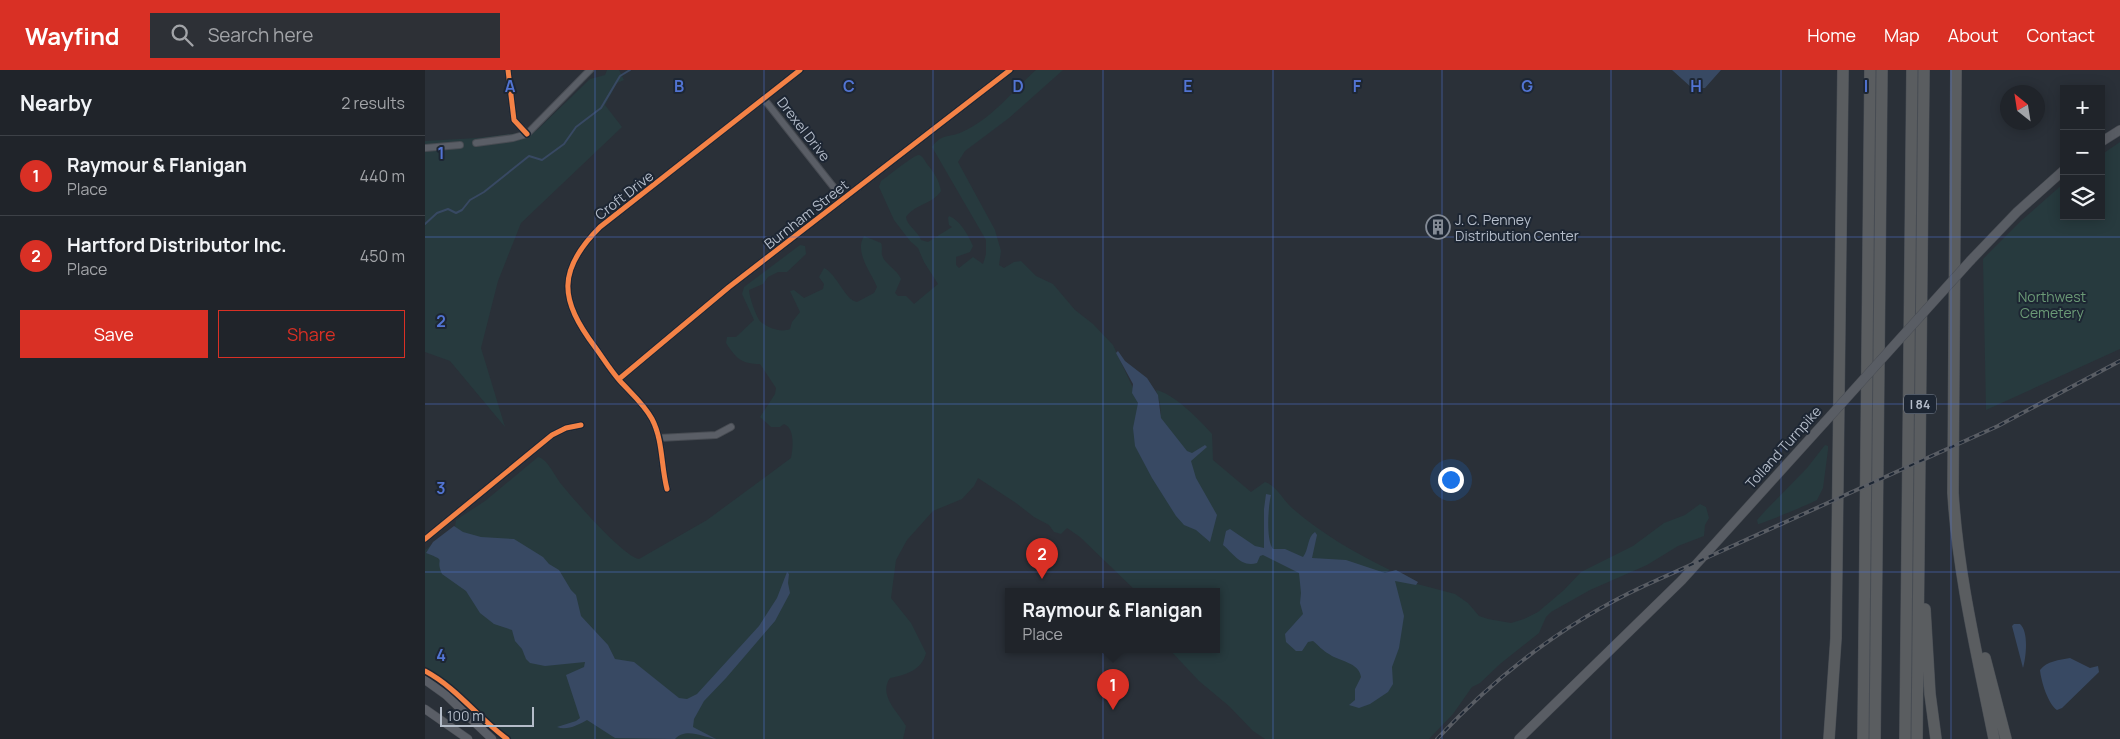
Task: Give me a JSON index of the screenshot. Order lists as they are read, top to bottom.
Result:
{
  "streets": {
    "highway": ["I 84"],
    "main road": ["Tolland Turnpike"],
    "street": ["Drexel Drive", "Croft Drive", "Burnham Street"]
  },
  "crossings": [
    ["Drexel Drive", "Croft Drive"],
    ["Drexel Drive", "Burnham Street"],
    ["Croft Drive", "Burnham Street"]
  ],
  "parks": ["Northwest Cemetery"],
  "places": {
    "building": ["J. C. Penney Distribution Center"]
  },
  "scale_bar": "100 m",
  "north": "top left",
  "page": {
    "header": "Wayfind",
    "search": "Search here",
    "nav": [
      "Home",
      "Map",
      "About",
      "Contact"
    ],
    "heading": ["Nearby", "2 results"],
    "map_buttons": ["+", "−"],
    "list": [
      {
        "mark": "1",
        "name": "Raymour & Flanigan",
        "note": "Place",
        "value": "440 m"
      },
      {
        "mark": "2",
        "name": "Hartford Distributor Inc.",
        "note": "Place",
        "value": "450 m"
      }
    ],
    "buttons": ["Save", "Share"],
    "pins": ["2", "1"],
    "popup": ["Raymour & Flanigan", "Place"],
    "scale": "100 m"
  },
  "grid": {
    "columns": [
      "A",
      "B",
      "C",
      "D",
      "E",
      "F",
      "G",
      "H",
      "I"
    ],
    "rows": [
      "1",
      "2",
      "3",
      "4"
    ]
  }
}
